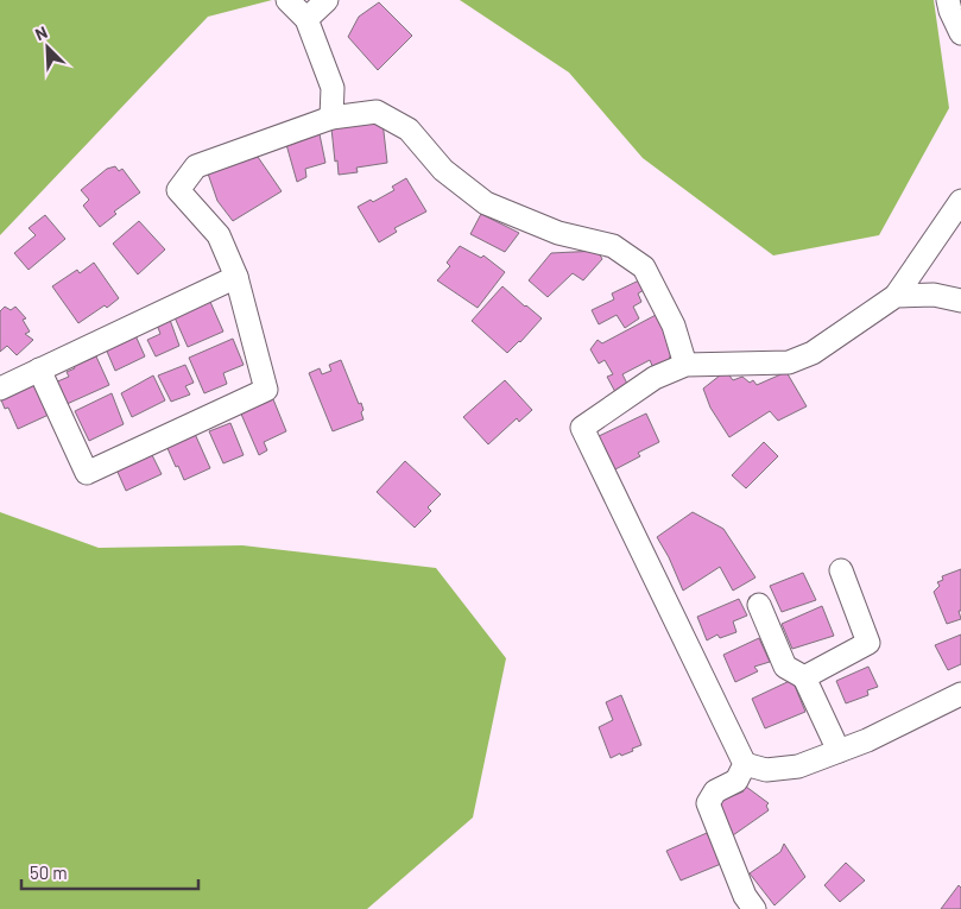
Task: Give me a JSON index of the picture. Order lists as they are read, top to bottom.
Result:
{
  "scale_bar": "50 m",
  "north": "top left"
}
